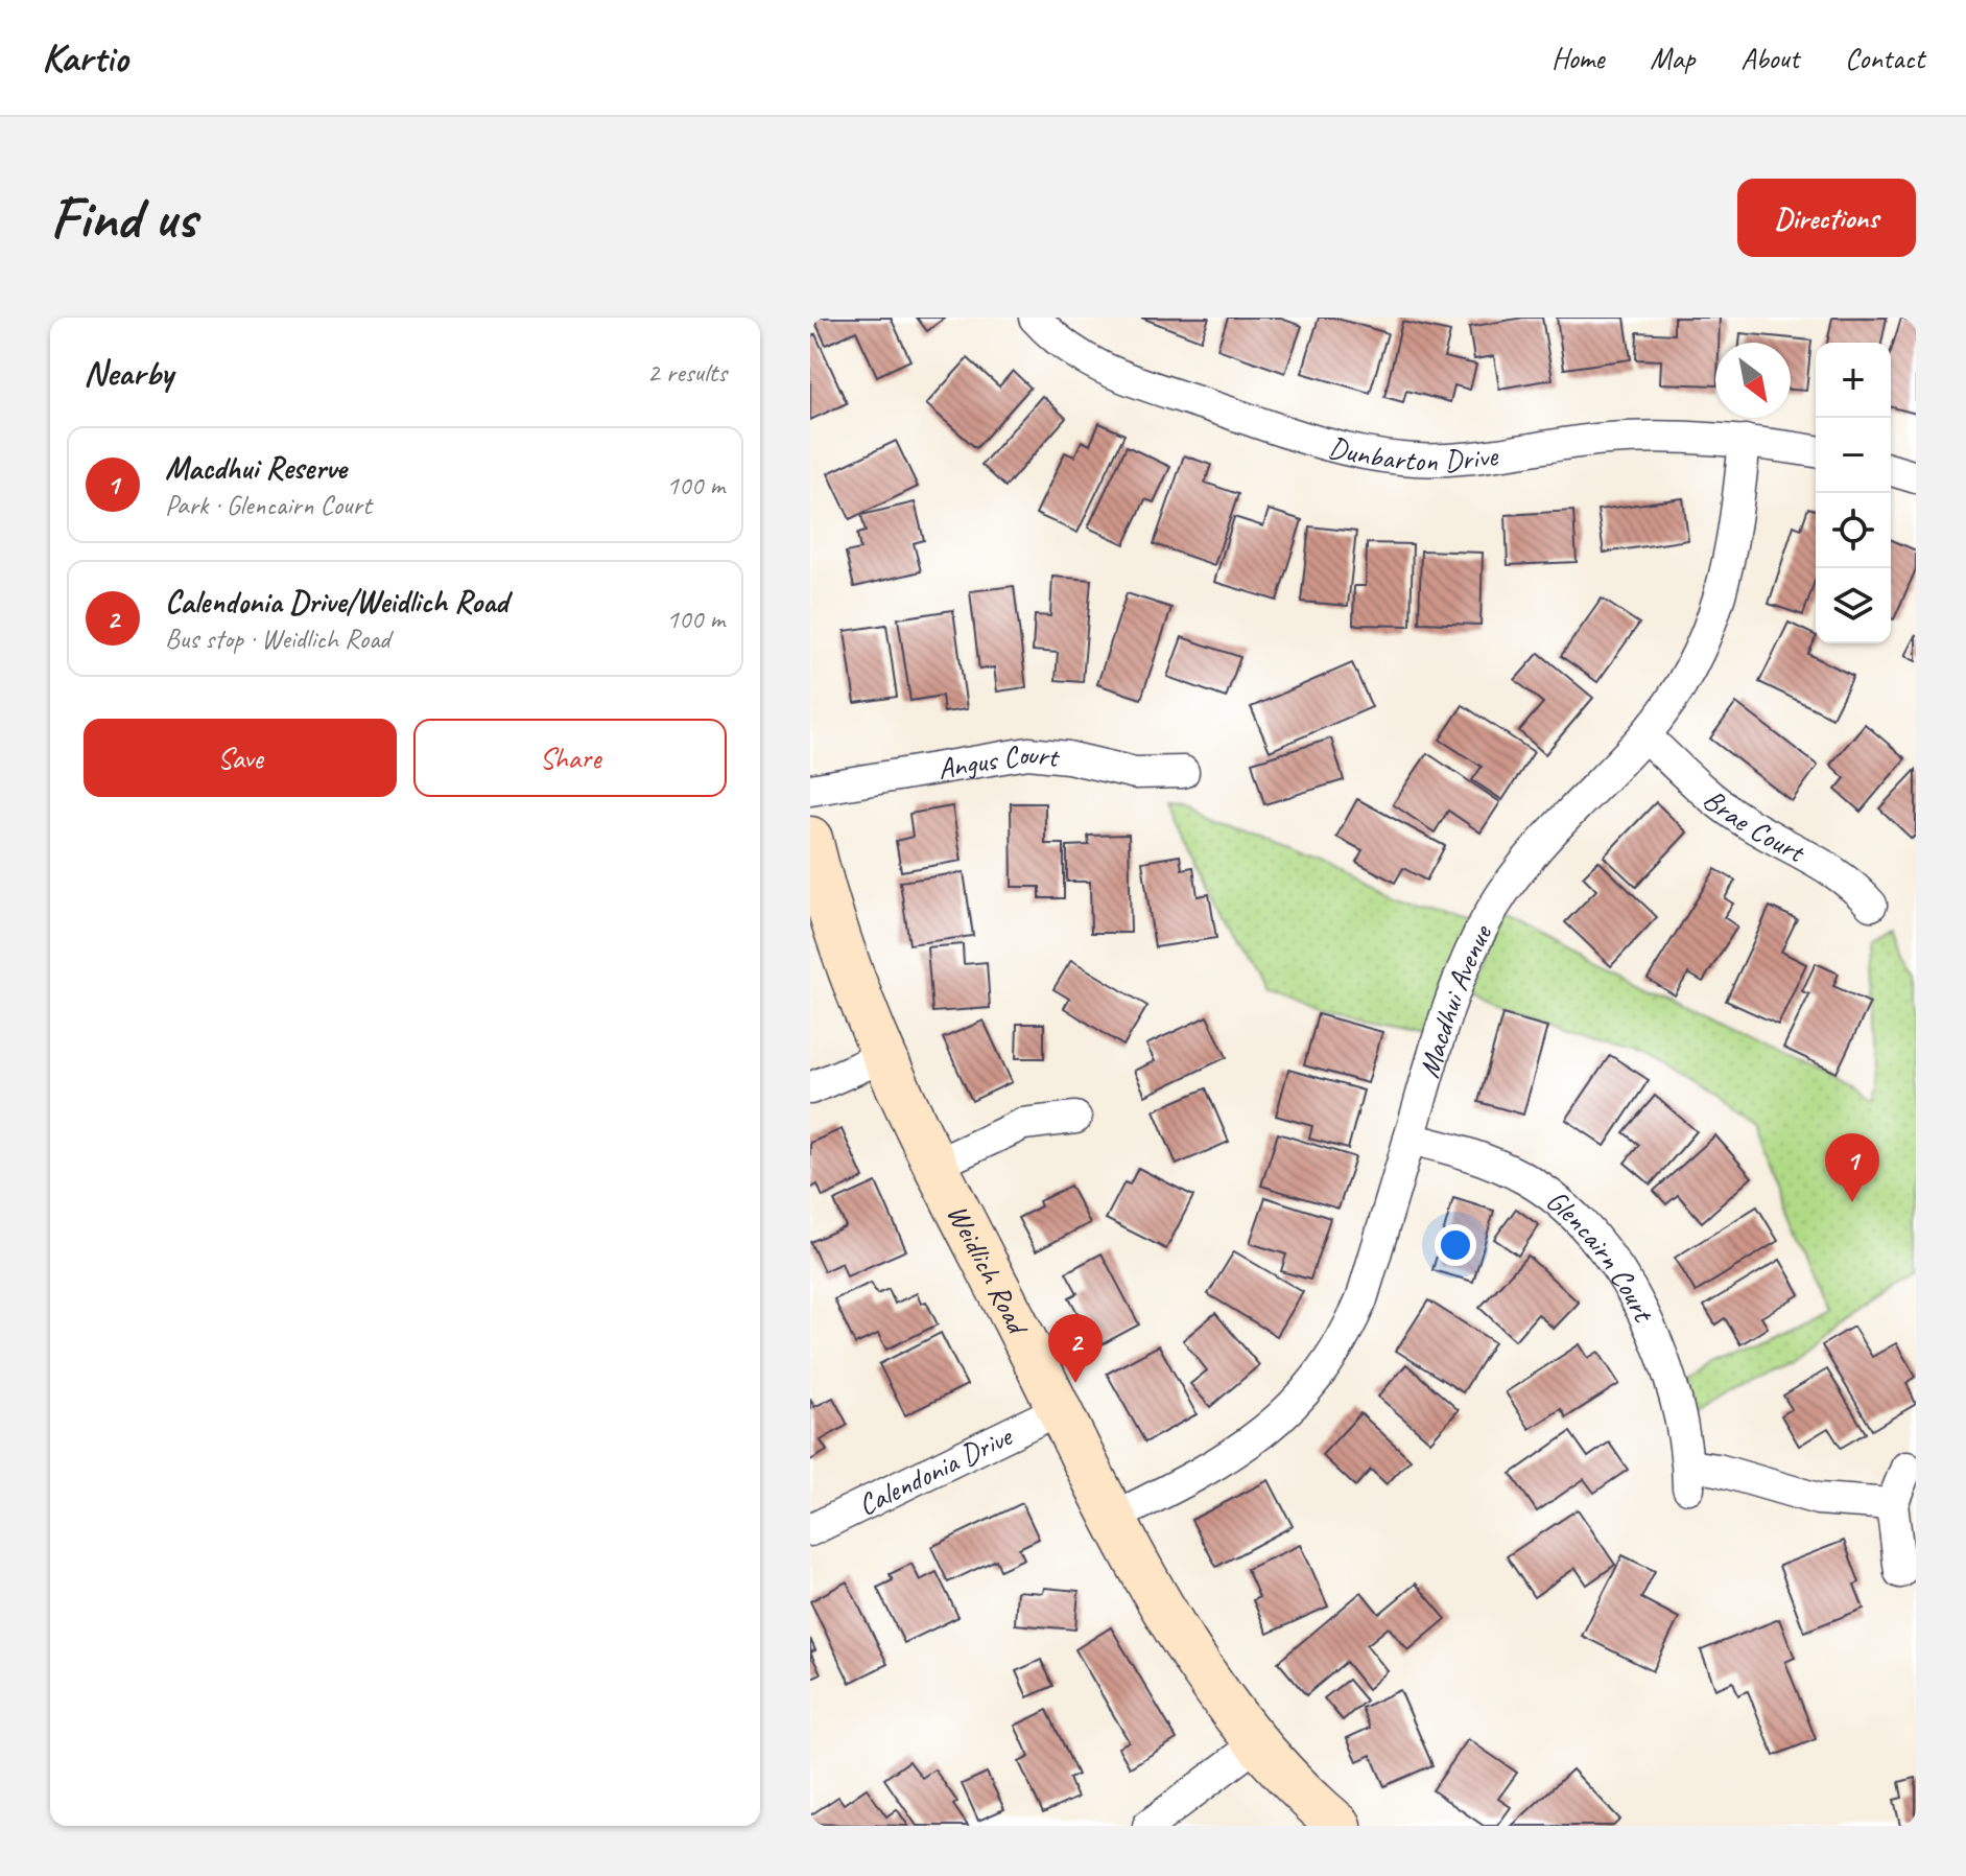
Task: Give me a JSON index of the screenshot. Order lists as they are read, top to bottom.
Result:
{
  "streets": {
    "street": [
      "Dunbarton Drive",
      "Angus Court",
      "Brae Court",
      "Macdhui Avenue",
      "Glencairn Court",
      "Weidlich Road",
      "Calendonia Drive"
    ]
  },
  "crossings": [
    ["Dunbarton Drive", "Macdhui Avenue"],
    ["Brae Court", "Macdhui Avenue"],
    ["Macdhui Avenue", "Glencairn Court"],
    ["Macdhui Avenue", "Weidlich Road"],
    ["Weidlich Road", "Calendonia Drive"]
  ],
  "north": "bottom right",
  "page": {
    "header": "Kartio",
    "nav": [
      "Home",
      "Map",
      "About",
      "Contact"
    ],
    "buttons": [
      "Directions",
      ["Save", "Share"]
    ],
    "title": "Find us",
    "heading": ["Nearby", "2 results"],
    "map_buttons": ["+", "−"],
    "list": [
      {
        "mark": "1",
        "name": "Macdhui Reserve",
        "note": "Park · Glencairn Court",
        "value": "100 m"
      },
      {
        "mark": "2",
        "name": "Calendonia Drive/Weidlich Road",
        "note": "Bus stop · Weidlich Road",
        "value": "100 m"
      }
    ],
    "pins": ["1", "2"]
  }
}
